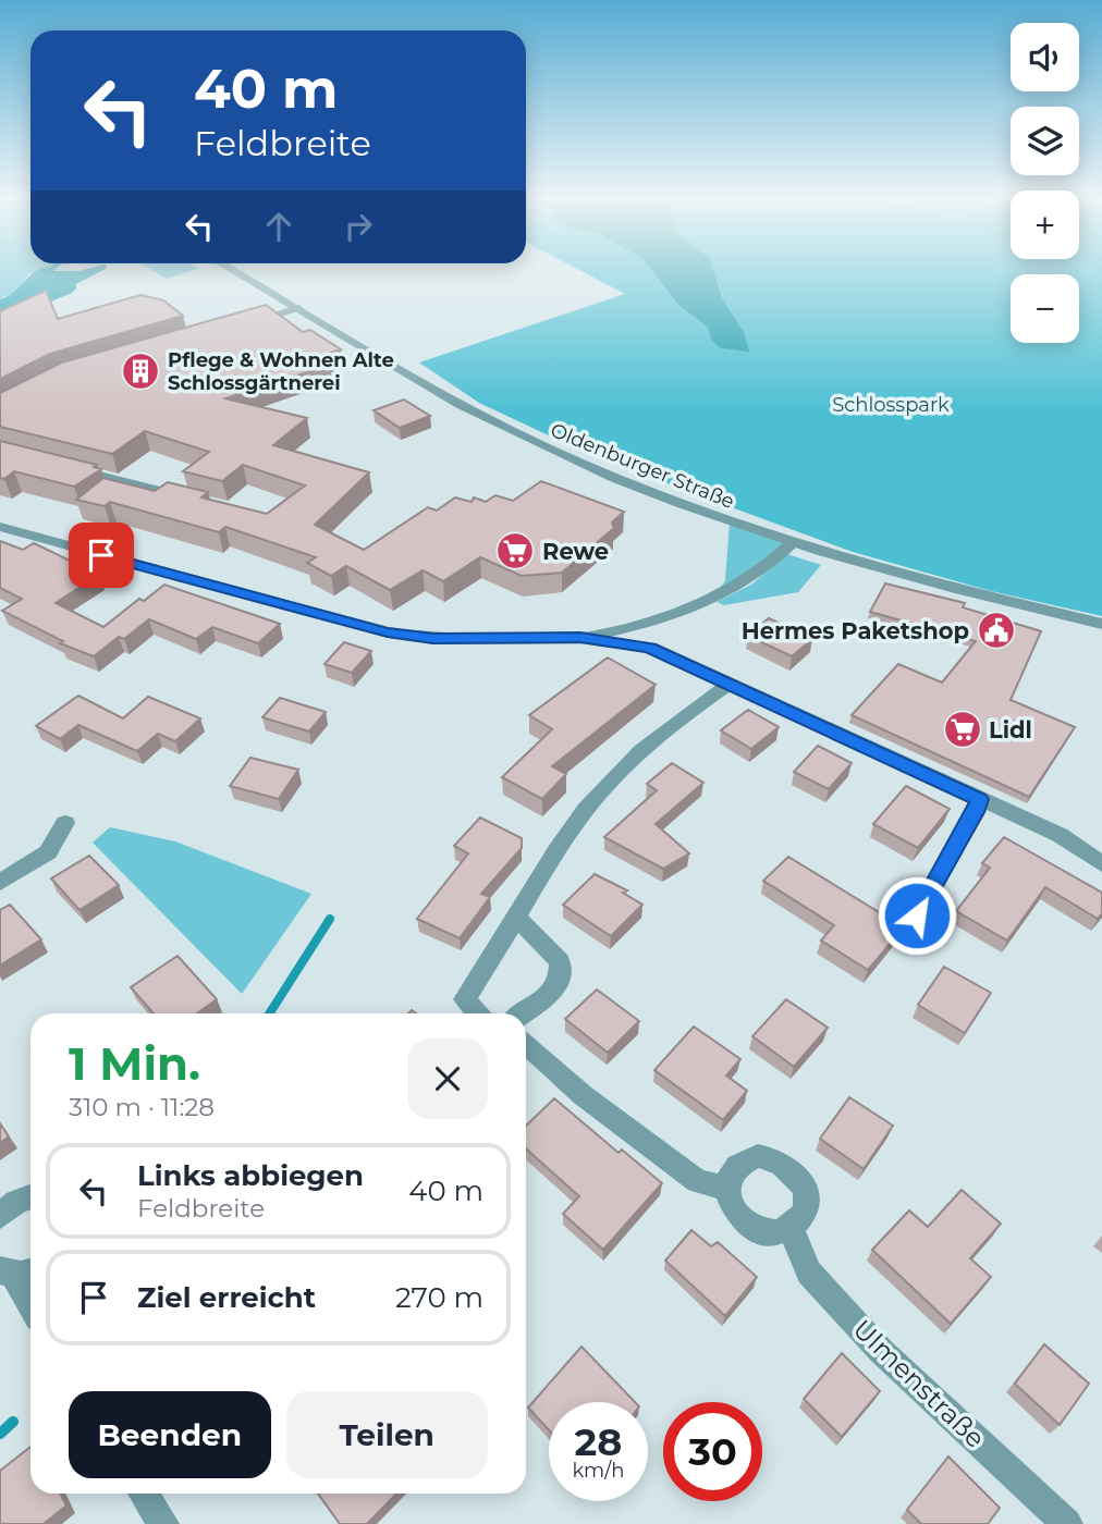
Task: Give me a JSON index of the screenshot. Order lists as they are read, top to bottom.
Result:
{
  "streets": {
    "street": ["Oldenburger Straße", "Ulmenstraße"]
  },
  "parks": ["Schlosspark"],
  "places": {
    "building": ["Pflege & Wohnen Alte Schlossgärtnerei"],
    "supermarket": ["Rewe", "Lidl"],
    "public building": ["Hermes Paketshop"]
  },
  "page": {
    "map_buttons": ["+", "−"],
    "turn": ["40 m", "Feldbreite"],
    "heading": ["1 Min.", "310 m · 11:28"],
    "list": [
      {
        "name": "Links abbiegen",
        "note": "Feldbreite",
        "value": "40 m"
      },
      {
        "name": "Ziel erreicht",
        "value": "270 m"
      }
    ],
    "buttons": ["Beenden", "Teilen"],
    "speed": "28 km/h",
    "limit": "30"
  }
}
